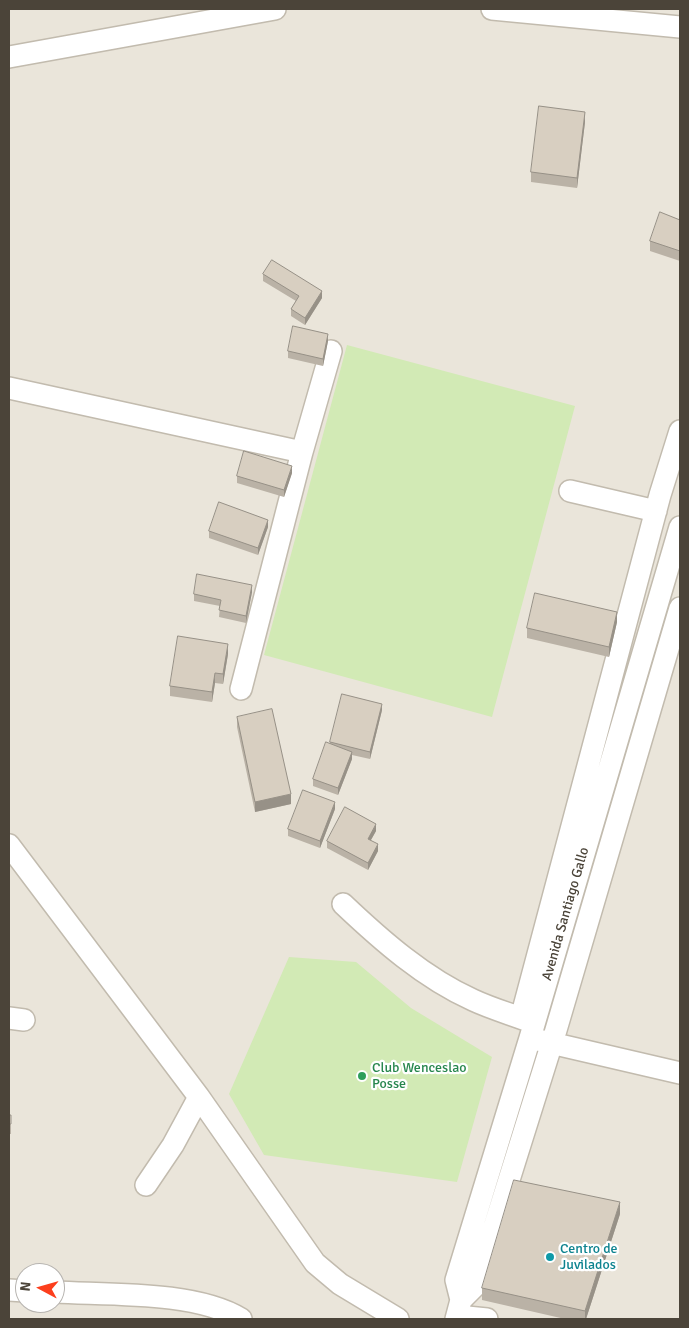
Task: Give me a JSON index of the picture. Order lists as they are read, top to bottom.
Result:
{
  "streets": {
    "street": ["Avenida Santiago Gallo"]
  },
  "places": ["Club Wenceslao Posse", "Centro de Juvilados"],
  "north": "left"
}
